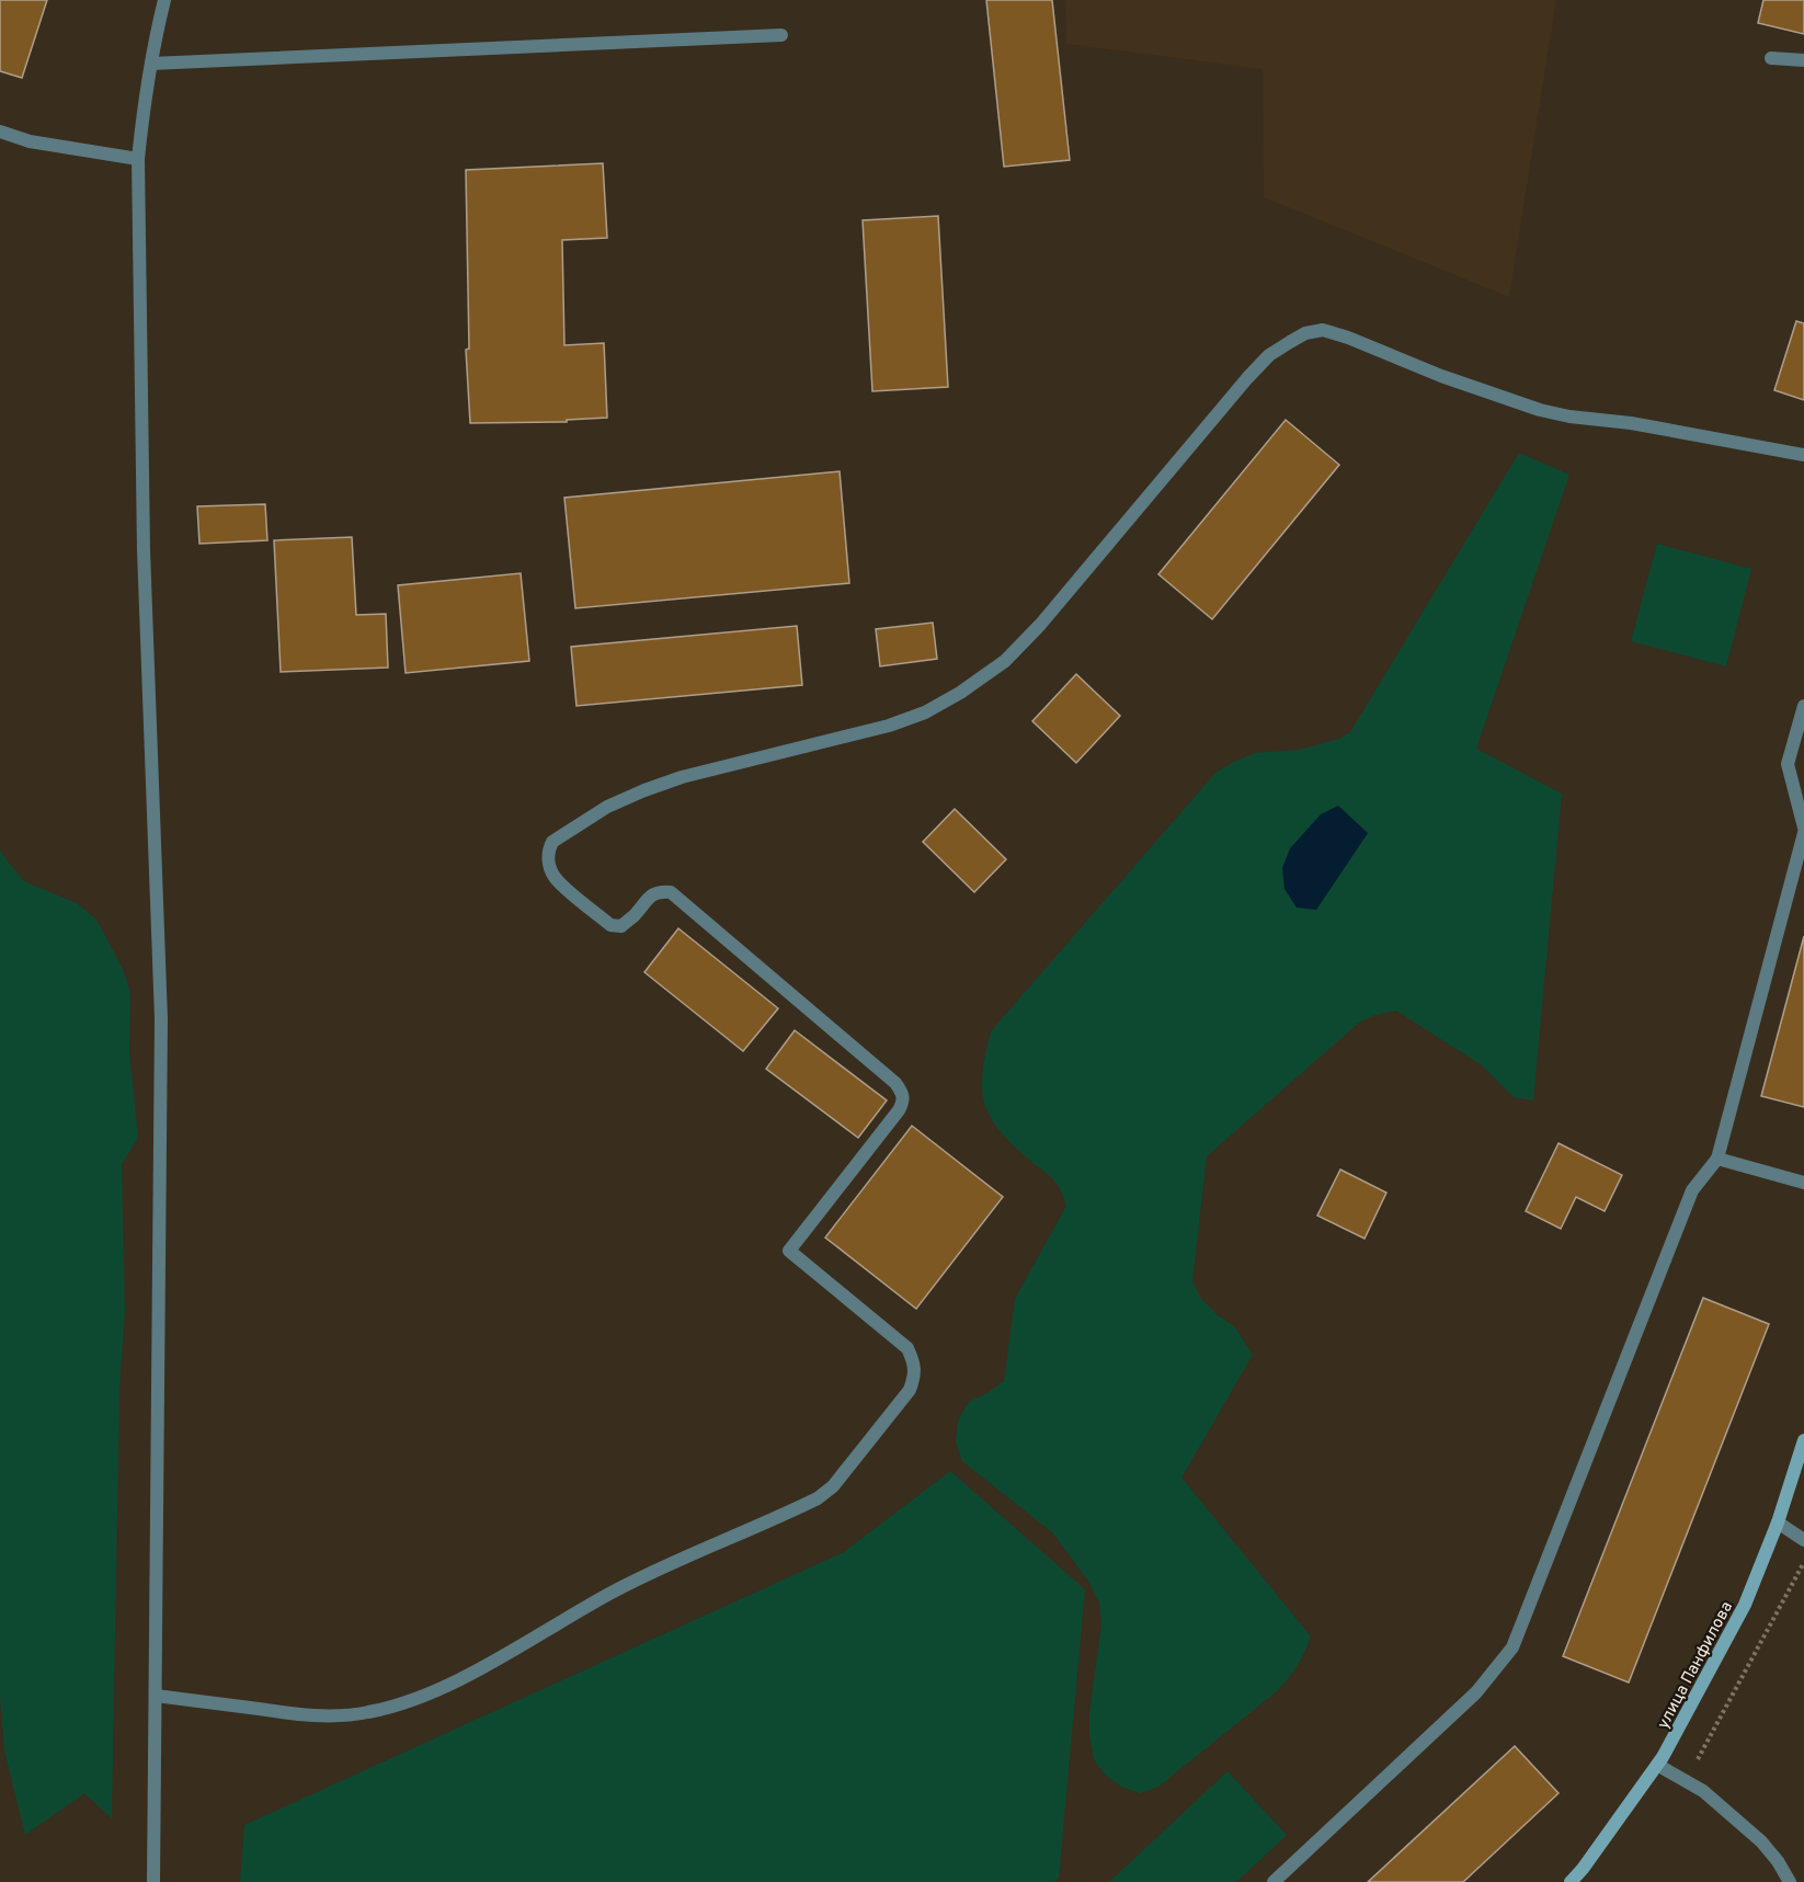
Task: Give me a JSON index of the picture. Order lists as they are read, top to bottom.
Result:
{
  "streets": {
    "street": ["улица Панфилова"]
  }
}
